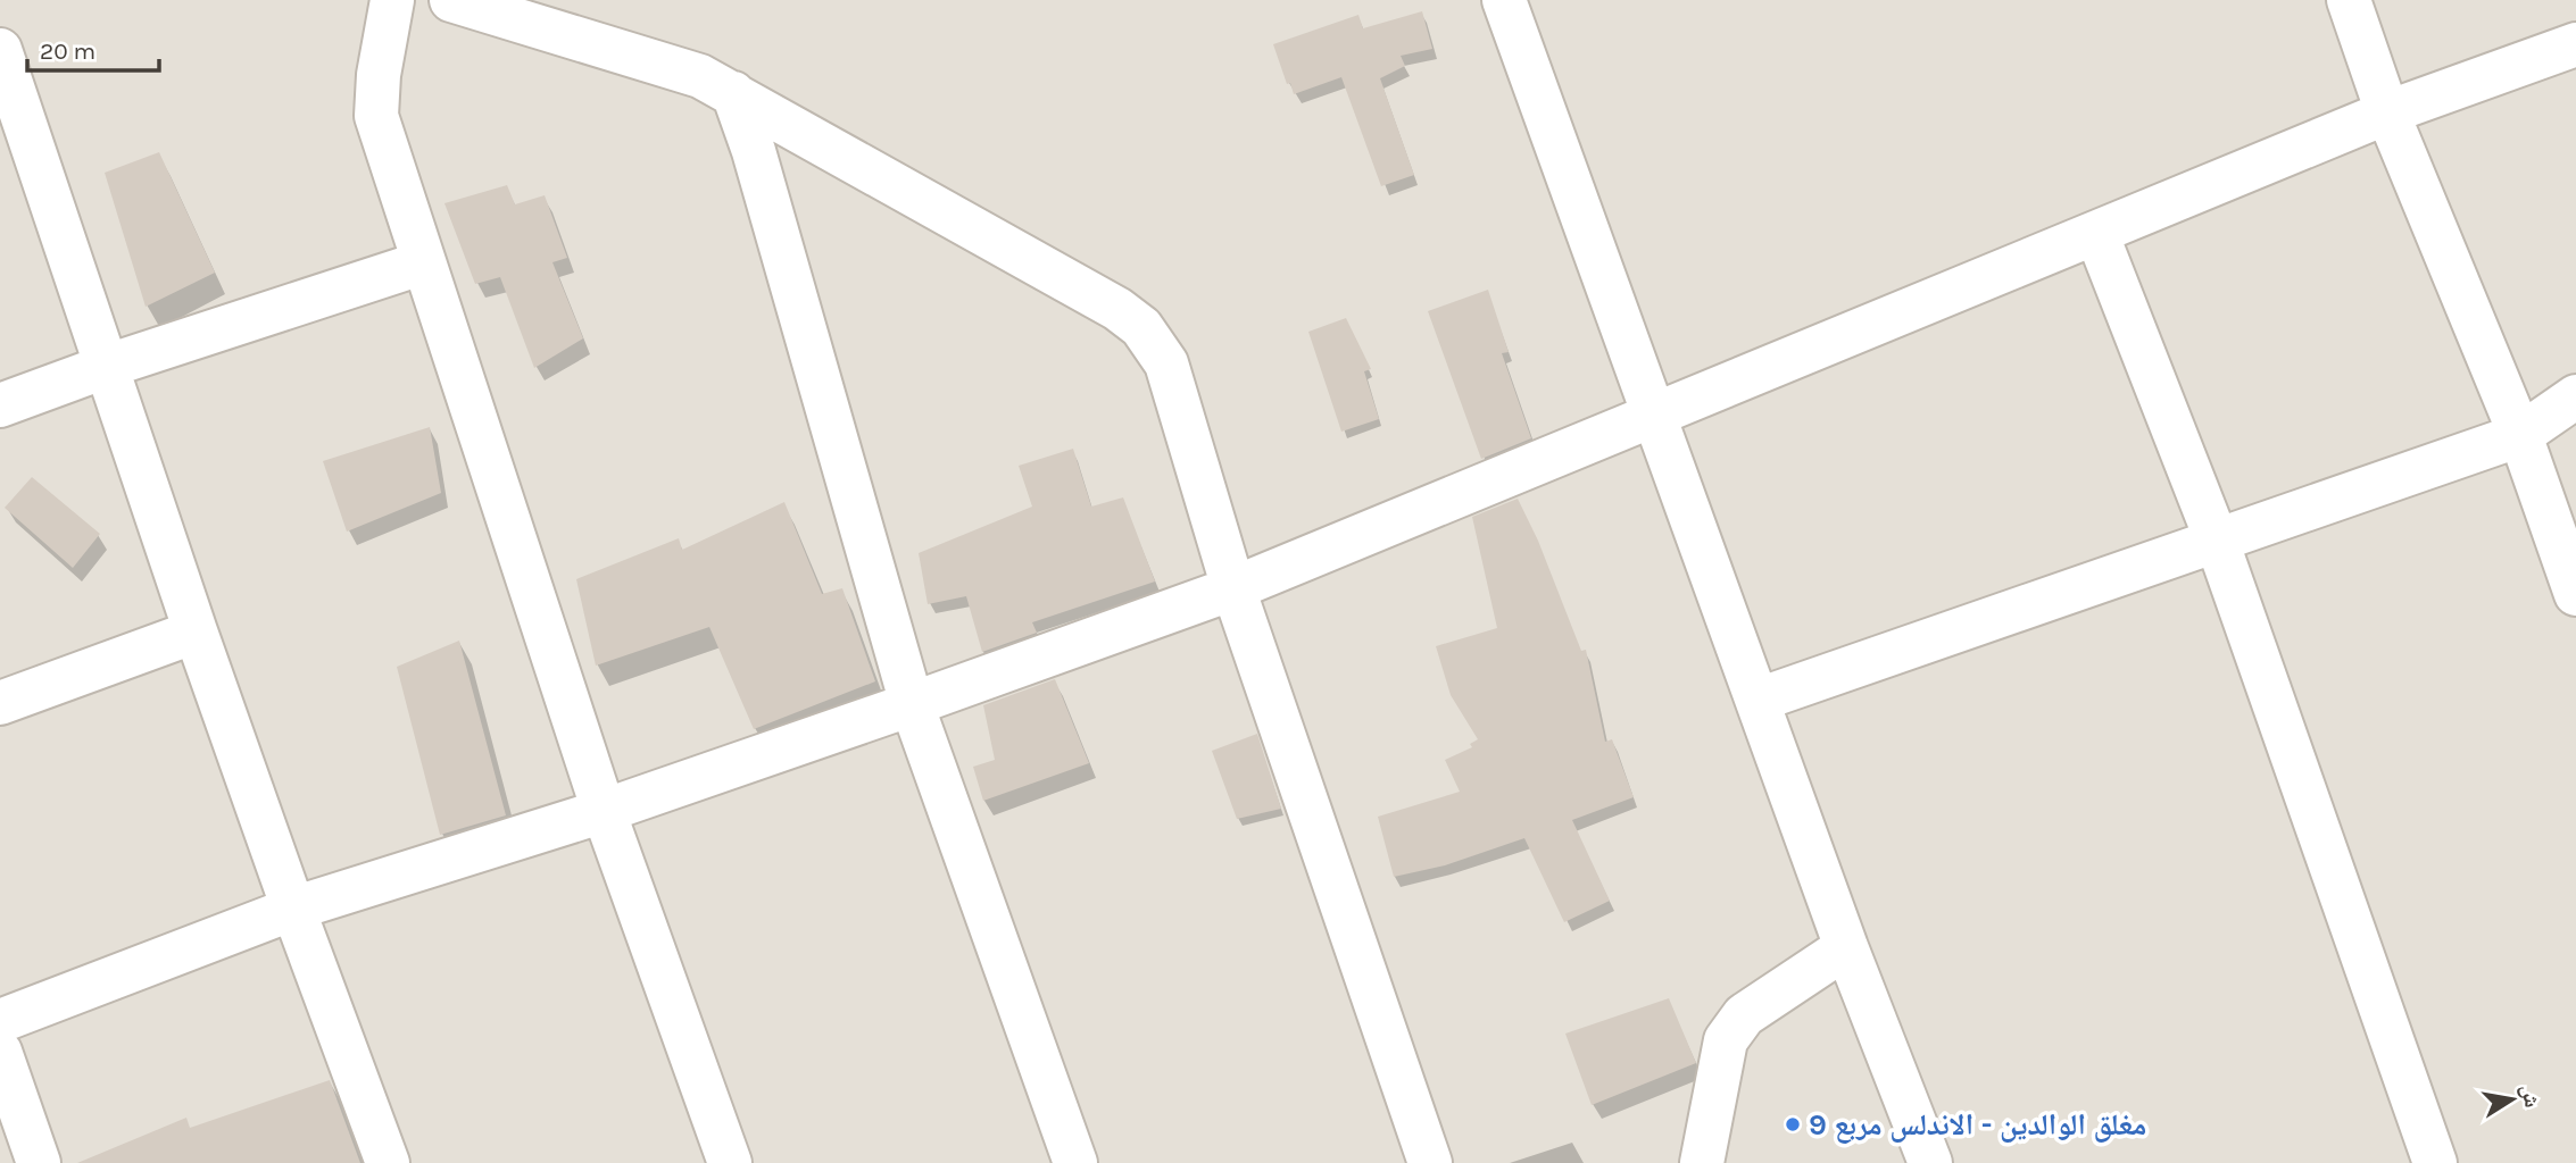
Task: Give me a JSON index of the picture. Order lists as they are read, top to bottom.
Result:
{
  "places": ["مغلق الوالدين - الاندلس مربع 9"],
  "scale_bar": "20 m",
  "north": "right"
}
